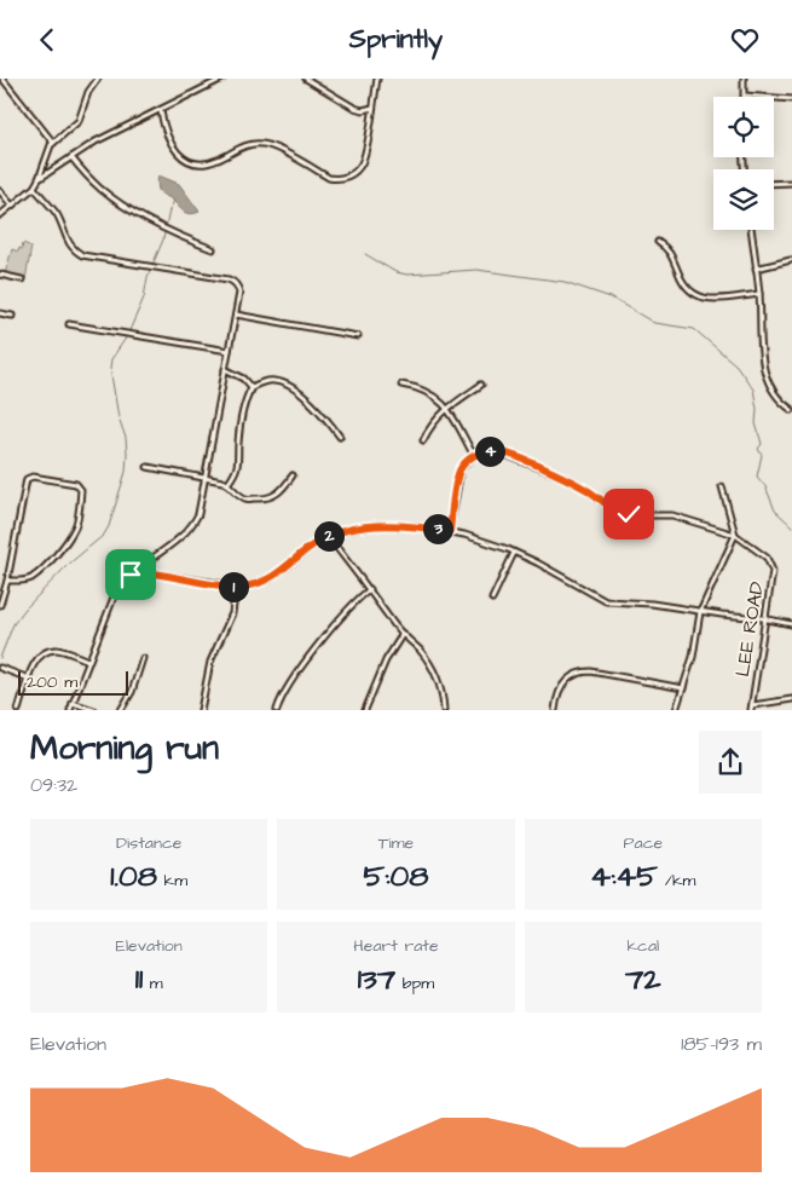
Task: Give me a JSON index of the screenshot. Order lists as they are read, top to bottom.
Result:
{
  "streets": {
    "street": ["LEE ROAD"]
  },
  "scale_bar": "200 m",
  "page": {
    "header": "Sprintly",
    "pins": [
      "4",
      "3",
      "2",
      "1"
    ],
    "scale": "200 m",
    "heading": ["Morning run", "09:32"],
    "stats": [
      ["Distance", "1.08 km"],
      ["Time", "5:08"],
      ["Pace", "4:45 /km"],
      ["Elevation", "11 m"],
      ["Heart rate", "137 bpm"],
      ["kcal", "72"]
    ],
    "chart": ["Elevation", "185–193 m"]
  }
}
